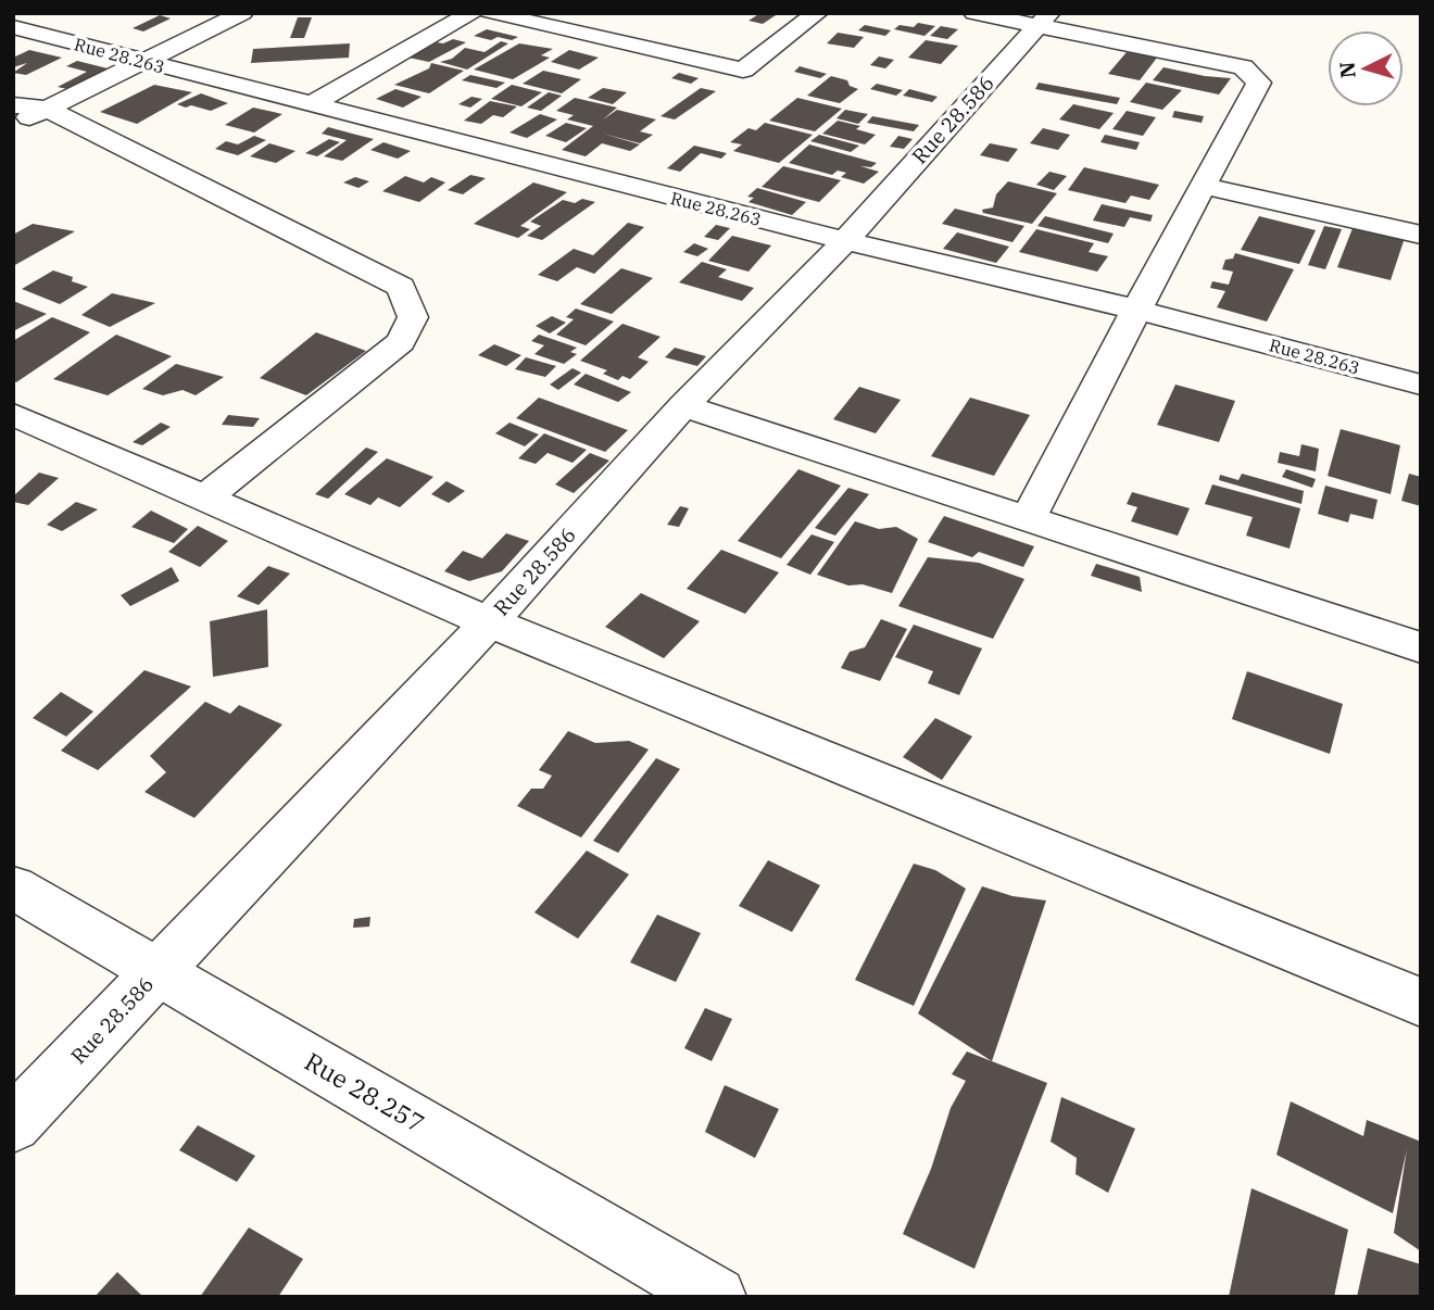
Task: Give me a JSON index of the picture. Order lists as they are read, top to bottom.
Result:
{
  "streets": {
    "street": ["Rue 28.263", "Rue 28.586", "Rue 28.257"]
  },
  "crossings": [
    ["Rue 28.263", "Rue 28.586"],
    ["Rue 28.586", "Rue 28.257"]
  ],
  "north": "left"
}
